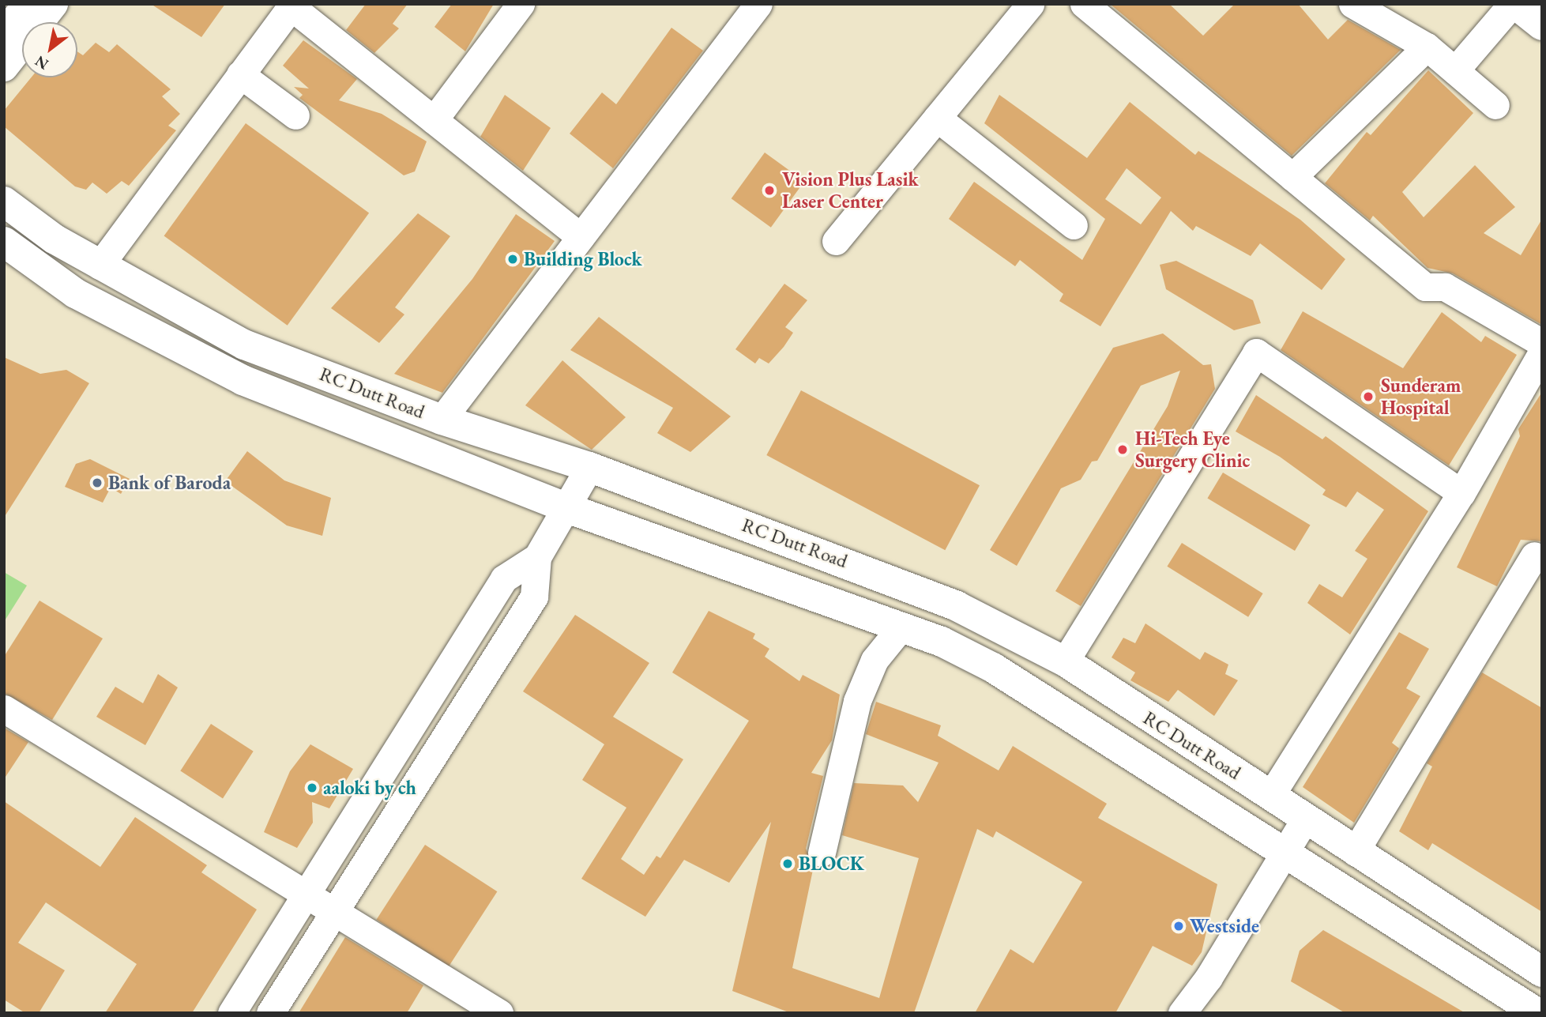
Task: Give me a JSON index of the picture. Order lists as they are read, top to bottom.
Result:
{
  "streets": {
    "main road": ["RC Dutt Road"]
  },
  "places": [
    "Vision Plus Lasik Laser Center",
    "Building Block",
    "Sunderam Hospital",
    "Hi-Tech Eye Surgery Clinic",
    "Bank of Baroda",
    "aaloki by ch",
    "BLOCK",
    "Westside"
  ],
  "north": "bottom left"
}
